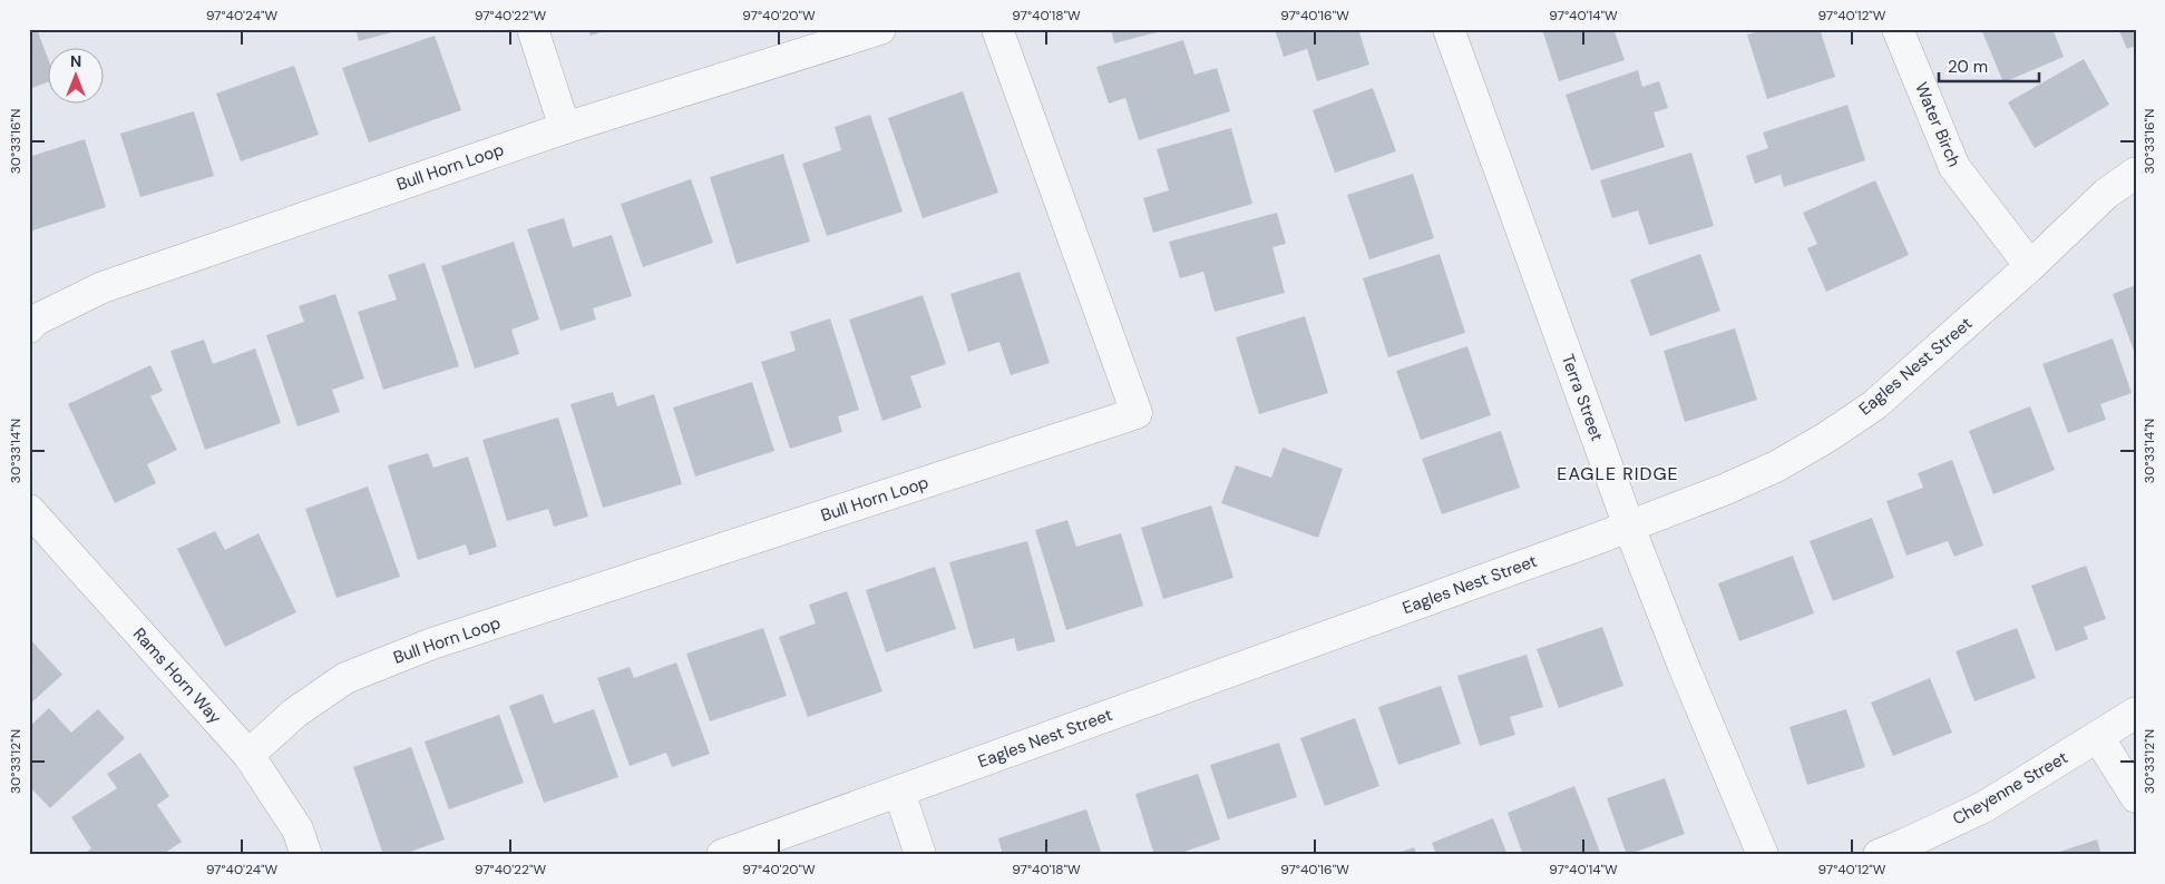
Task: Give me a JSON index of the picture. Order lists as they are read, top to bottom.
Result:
{
  "streets": {
    "street": [
      "Water Birch",
      "Bull Horn Loop",
      "Eagles Nest Street",
      "Terra Street",
      "Rams Horn Way",
      "Cheyenne Street"
    ]
  },
  "crossings": [
    ["Water Birch", "Eagles Nest Street"],
    ["Bull Horn Loop", "Rams Horn Way"],
    ["Eagles Nest Street", "Terra Street"]
  ],
  "districts": ["EAGLE RIDGE"],
  "scale_bar": "20 m",
  "north": "top",
  "coordinates": [
    "97°40'24\"W",
    "97°40'22\"W",
    "97°40'20\"W",
    "97°40'18\"W",
    "97°40'16\"W",
    "97°40'14\"W",
    "97°40'12\"W",
    "30°33'16\"N",
    "30°33'14\"N",
    "30°33'12\"N"
  ]
}
